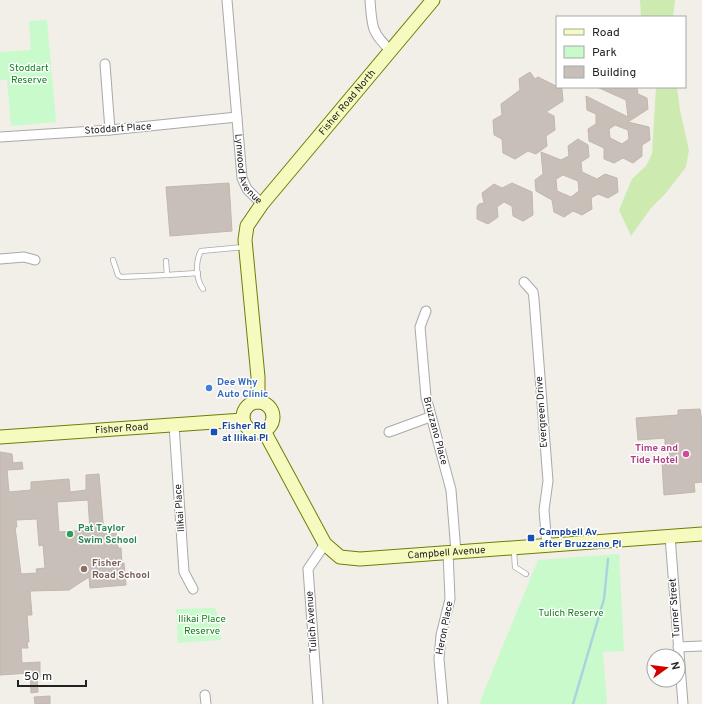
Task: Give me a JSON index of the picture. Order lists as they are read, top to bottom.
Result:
{
  "streets": {
    "main road": [
      "Fisher Road North",
      "Lynwood Avenue",
      "Fisher Road",
      "Campbell Avenue"
    ],
    "street": [
      "Stoddart Place",
      "Evergreen Drive",
      "Bruzzano Place",
      "Ilikai Place",
      "Turner Street",
      "Tulich Avenue",
      "Heron Place"
    ]
  },
  "crossings": [
    ["Fisher Road North", "Lynwood Avenue"],
    ["Stoddart Place", "Lynwood Avenue"],
    ["Lynwood Avenue", "Fisher Road"],
    ["Lynwood Avenue", "Campbell Avenue"],
    ["Evergreen Drive", "Campbell Avenue"],
    ["Fisher Road", "Ilikai Place"],
    ["Fisher Road", "Campbell Avenue"],
    ["Bruzzano Place", "Campbell Avenue"],
    ["Bruzzano Place", "Heron Place"],
    ["Campbell Avenue", "Turner Street"],
    ["Campbell Avenue", "Tulich Avenue"],
    ["Campbell Avenue", "Heron Place"]
  ],
  "parks": ["Stoddart Reserve", "Tulich Reserve", "Ilikai Place Reserve"],
  "places": {
    "other": [
      "Dee Why Auto Clinic",
      "Time and Tide Hotel",
      "Pat Taylor Swim School",
      "Fisher Road School"
    ],
    "transit": ["Fisher Rd at Ilikai Pl", "Campbell Av after Bruzzano Pl"]
  },
  "legend": ["Road", "Park", "Building"],
  "scale_bar": "50 m",
  "north": "right"
}
